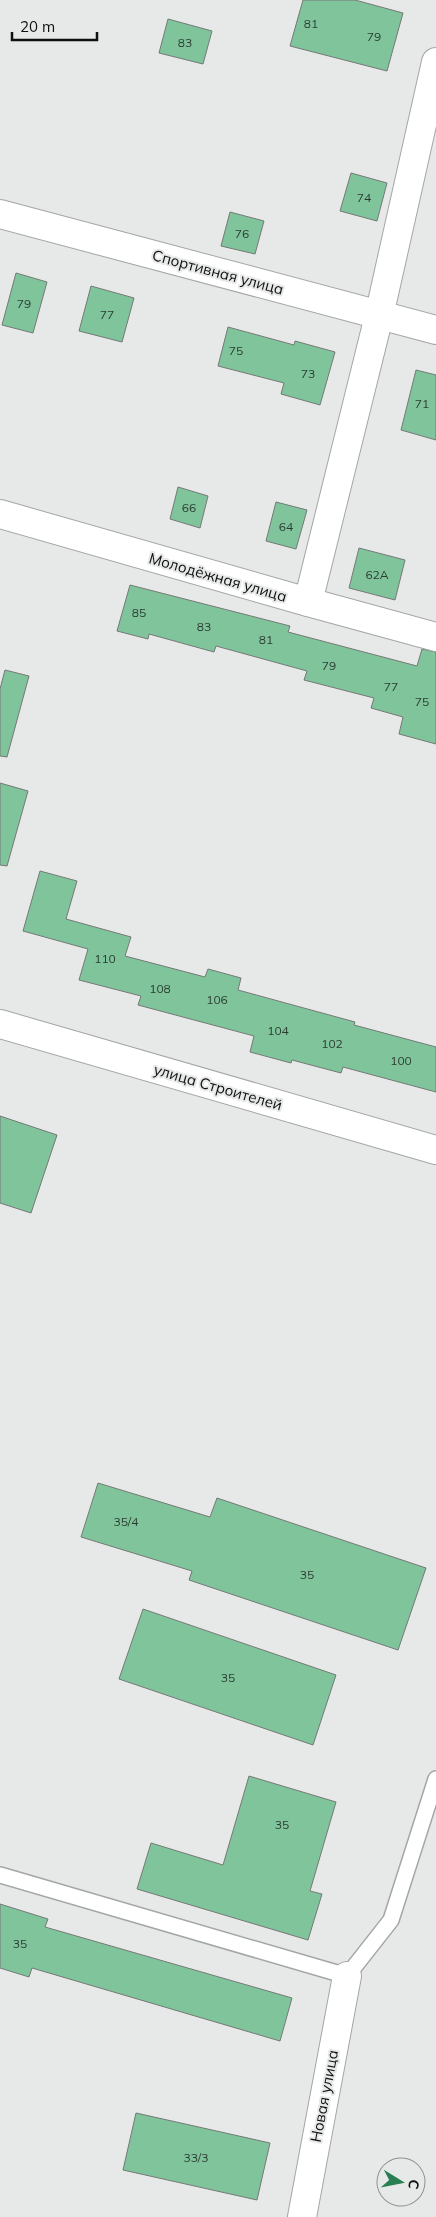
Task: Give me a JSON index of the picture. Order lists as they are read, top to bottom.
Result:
{
  "streets": {
    "street": [
      "Спортивная улица",
      "Молодёжная улица",
      "улица Строителей",
      "Новая улица"
    ]
  },
  "house_numbers": [
    "81",
    "79",
    "83",
    "74",
    "76",
    "79",
    "77",
    "75",
    "73",
    "71",
    "66",
    "64",
    "62А",
    "85",
    "83",
    "81",
    "79",
    "77",
    "75",
    "110",
    "108",
    "106",
    "104",
    "102",
    "100",
    "35/4",
    "35",
    "35",
    "35",
    "35",
    "33/3"
  ],
  "scale_bar": "20 m",
  "north": "right"
}
